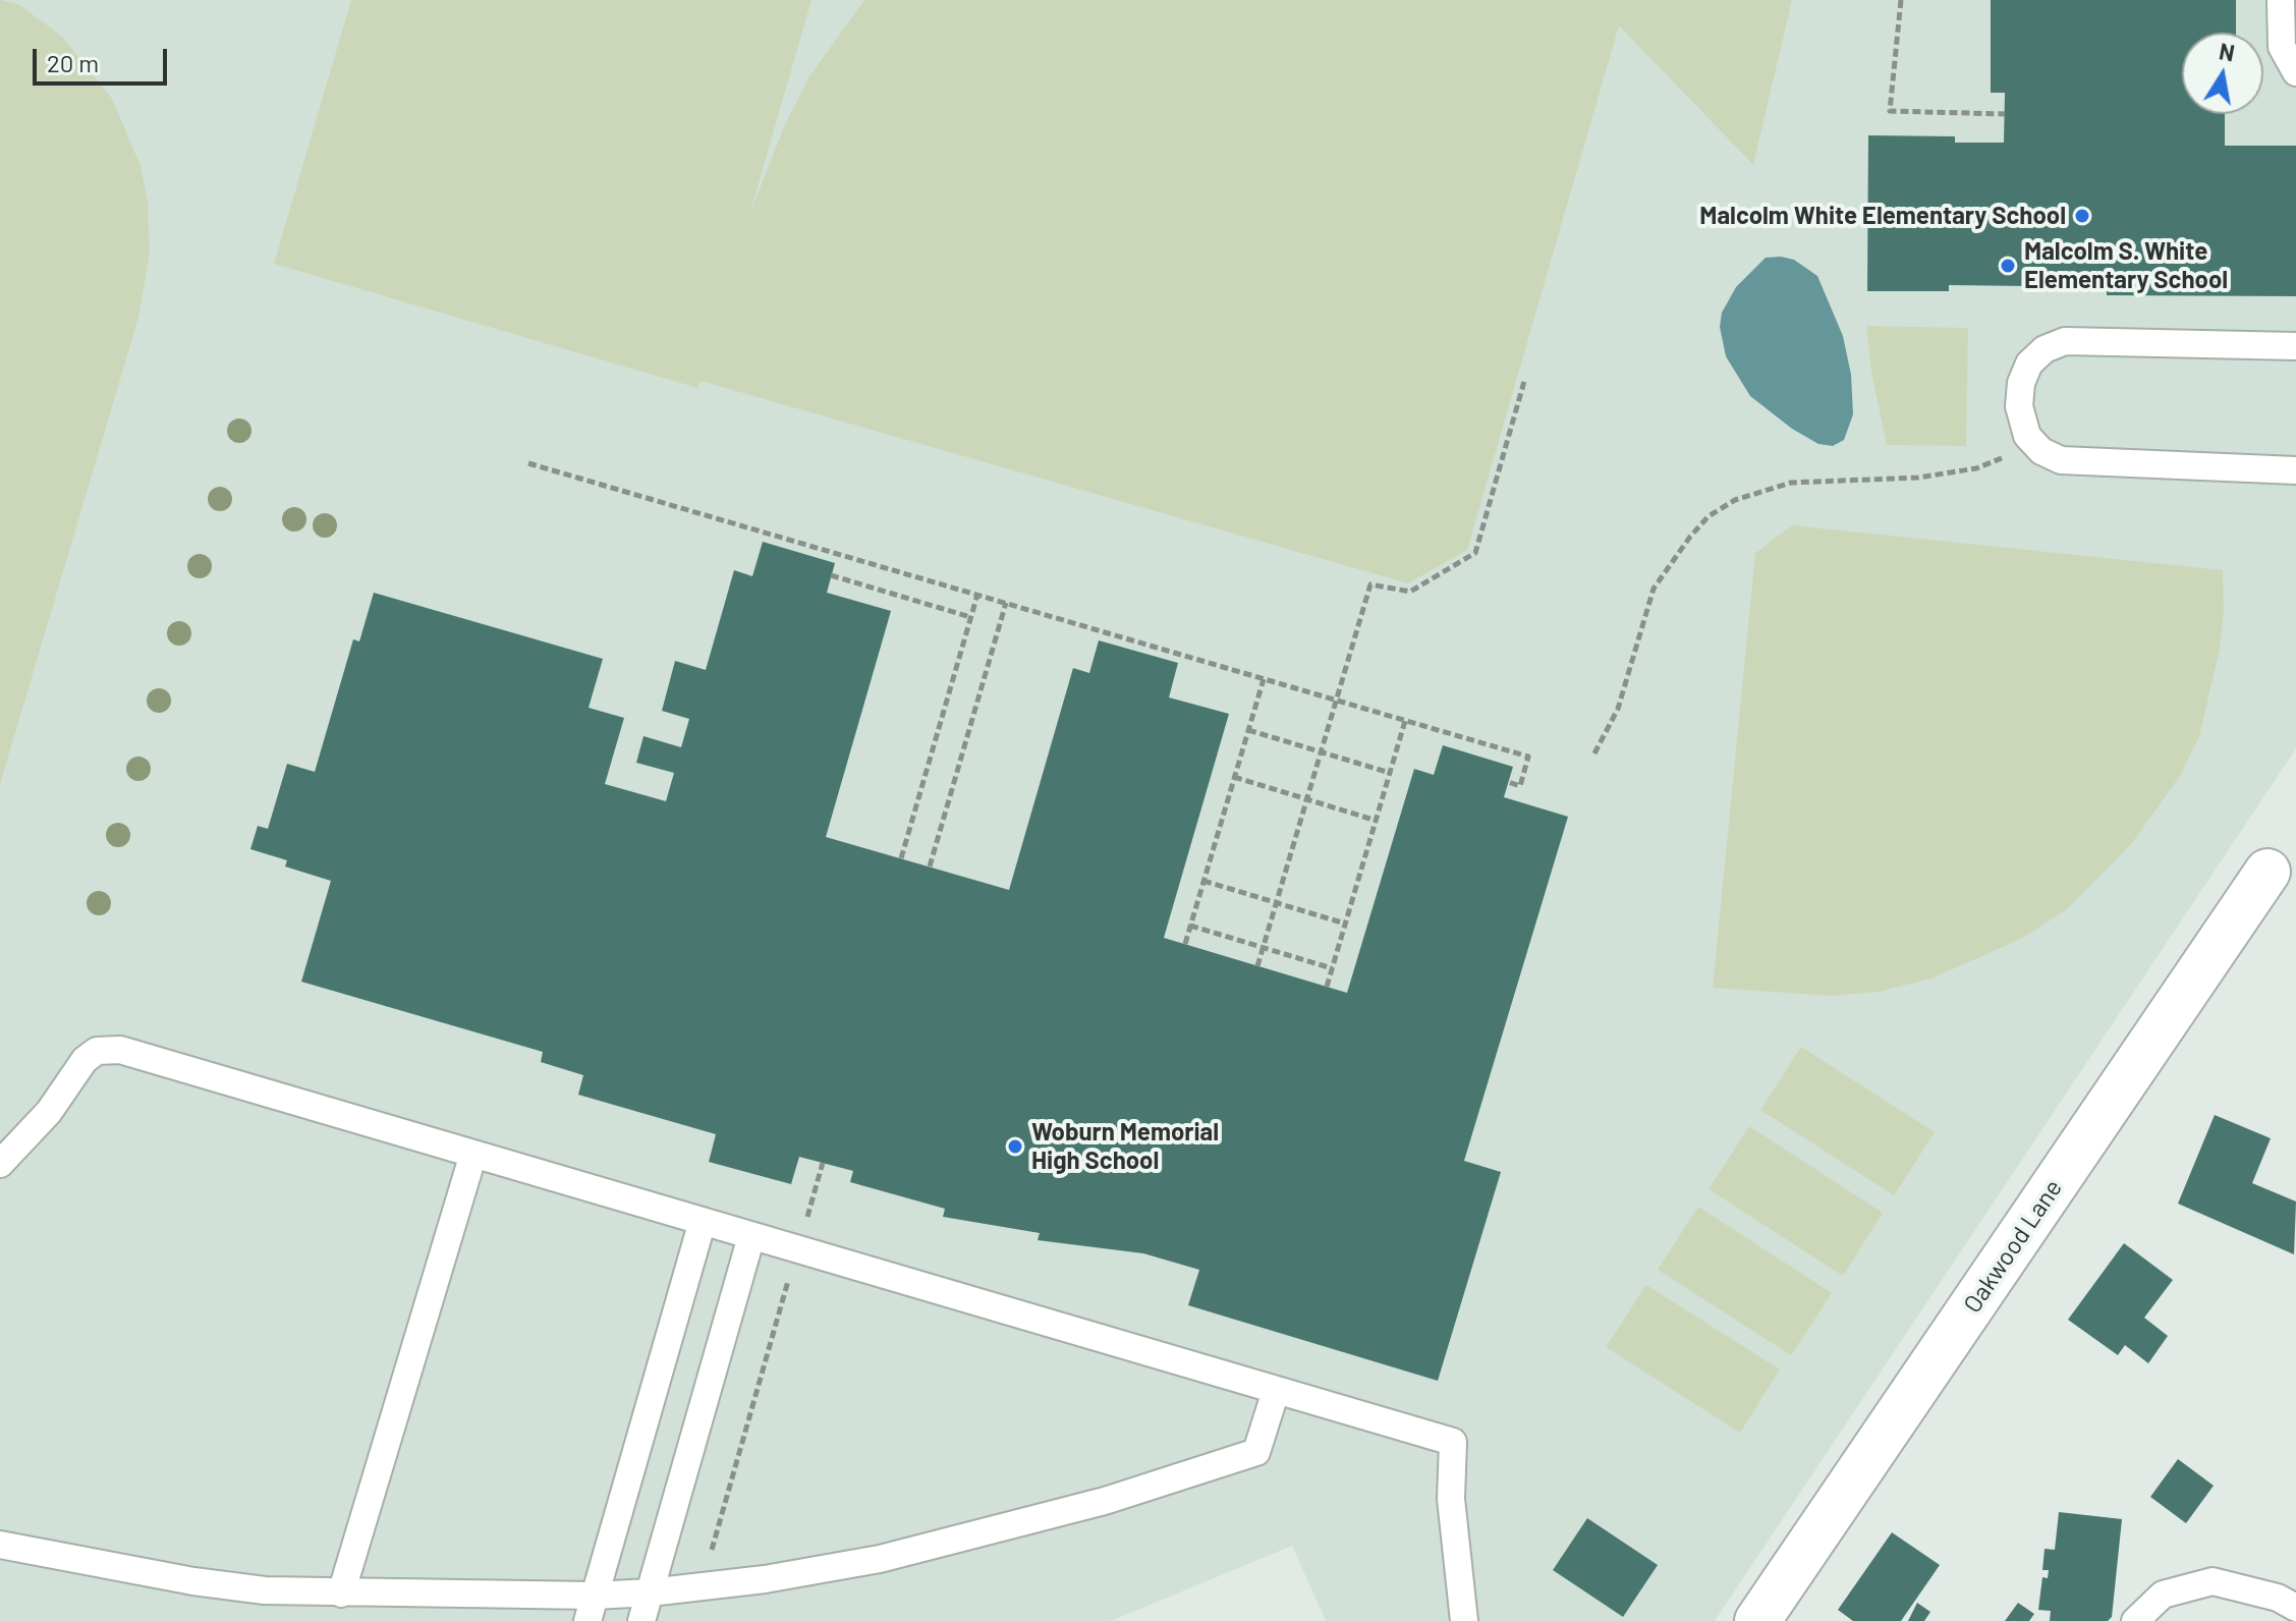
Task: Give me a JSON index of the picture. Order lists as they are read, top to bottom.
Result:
{
  "streets": {
    "street": ["Oakwood Lane"]
  },
  "places": ["Malcolm White Elementary School", "Malcolm S. White Elementary School", "Woburn Memorial High School"],
  "scale_bar": "20 m",
  "north": "top"
}
